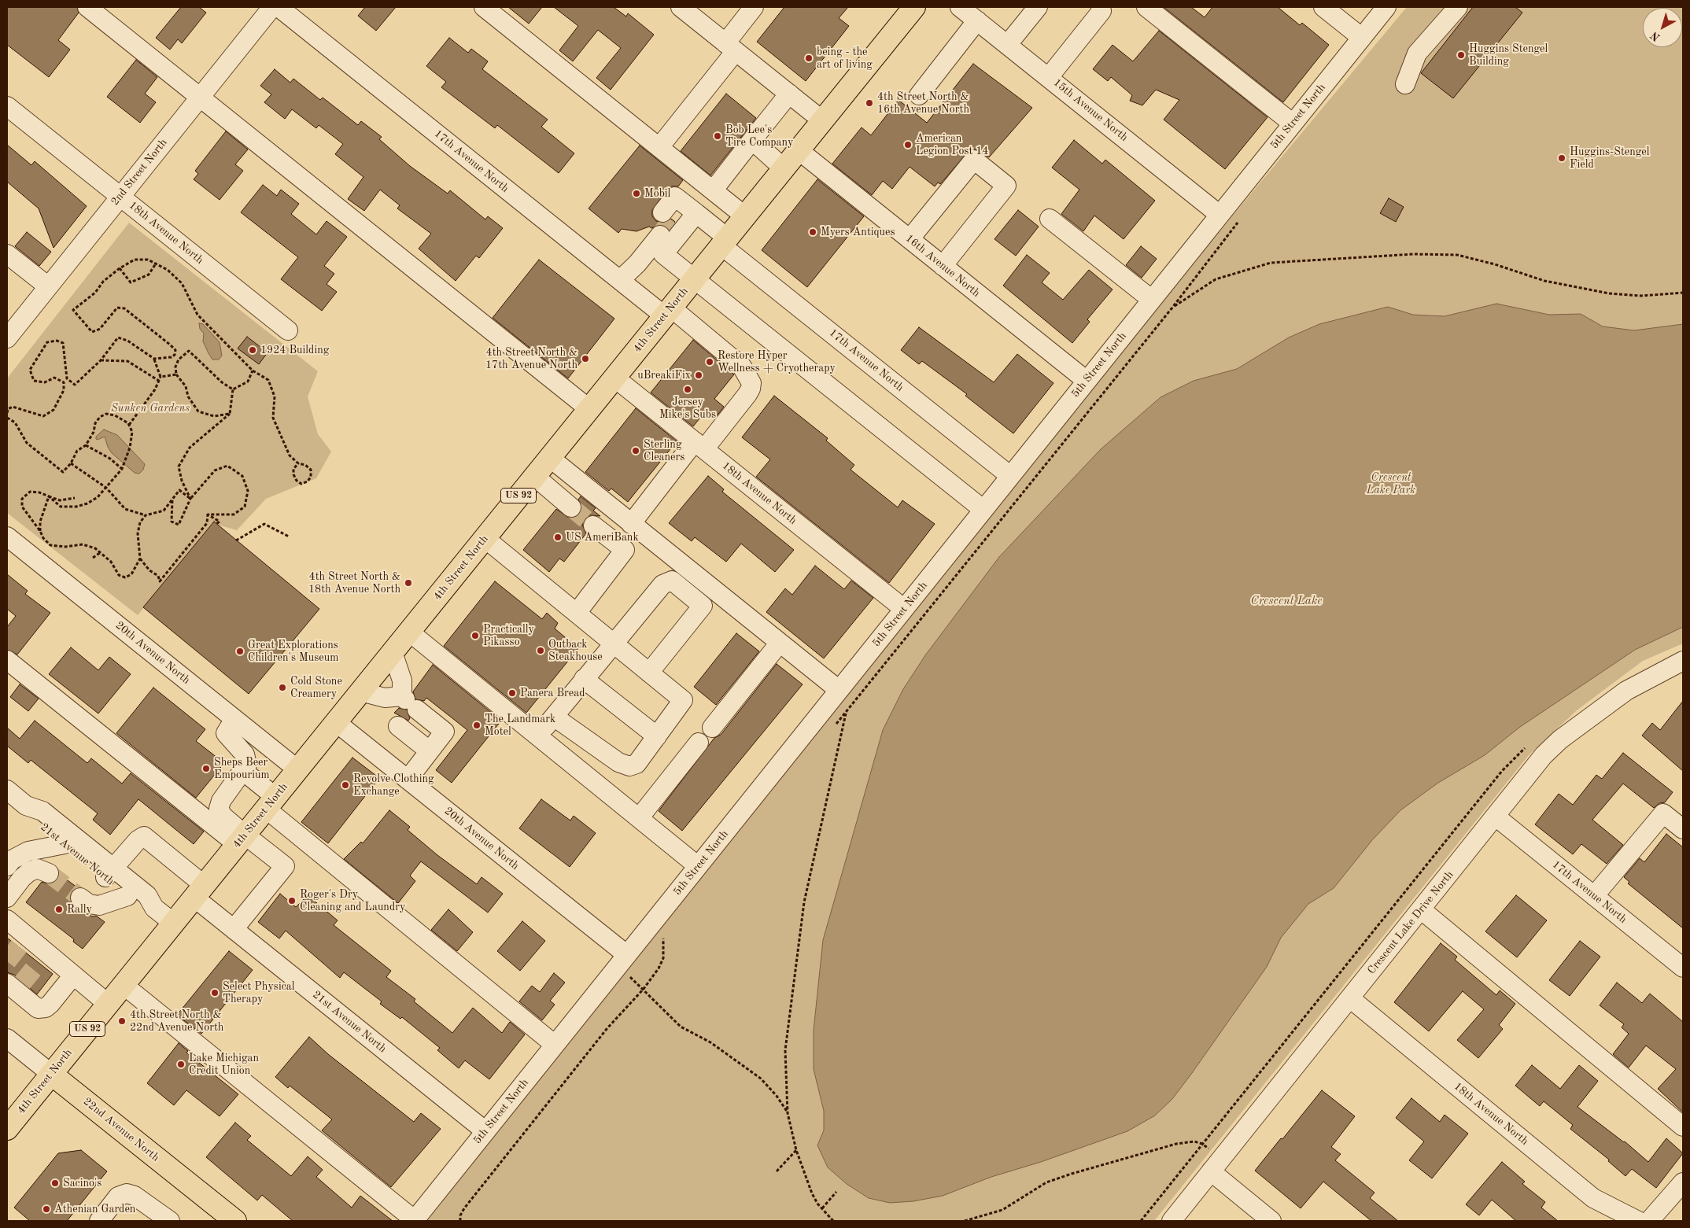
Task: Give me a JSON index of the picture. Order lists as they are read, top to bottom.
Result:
{
  "streets": {
    "main road": ["4th Street North", "US 92", "22nd Avenue North"],
    "street": [
      "15th Avenue North",
      "5th Street North",
      "17th Avenue North",
      "2nd Street North",
      "18th Avenue North",
      "16th Avenue North",
      "20th Avenue North",
      "21st Avenue North",
      "Crescent Lake Drive North"
    ]
  },
  "crossings": [
    ["15th Avenue North", "5th Street North"],
    ["5th Street North", "17th Avenue North"],
    ["5th Street North", "18th Avenue North"],
    ["5th Street North", "16th Avenue North"],
    ["5th Street North", "20th Avenue North"],
    ["5th Street North", "21st Avenue North"],
    ["17th Avenue North", "18th Avenue North"],
    ["17th Avenue North", "4th Street North"],
    ["17th Avenue North", "Crescent Lake Drive North"],
    ["2nd Street North", "18th Avenue North"],
    ["18th Avenue North", "4th Street North"],
    ["18th Avenue North", "Crescent Lake Drive North"],
    ["16th Avenue North", "4th Street North"],
    ["4th Street North", "20th Avenue North"],
    ["4th Street North", "21st Avenue North"],
    ["4th Street North", "22nd Avenue North"]
  ],
  "water": ["Crescent Lake"],
  "parks": ["Sunken Gardens", "Crescent Lake Park"],
  "places": [
    "Huggins Stengel Building",
    "being - the art of living",
    "4th Street North & 16th Avenue North",
    "Bob Lee's Tire Company",
    "American Legion Post 14",
    "Huggins-Stengel Field",
    "Mobil",
    "Myers Antiques",
    "1924 Building",
    "4th Street North & 17th Avenue North",
    "Restore Hyper Wellness + Cryotherapy",
    "uBreakiFix",
    "Jersey Mike's Subs",
    "Sterling Cleaners",
    "US AmeriBank",
    "4th Street North & 18th Avenue North",
    "Practically Pikasso",
    "Outback Steakhouse",
    "Great Explorations Children's Museum",
    "Cold Stone Creamery",
    "Panera Bread",
    "The Landmark Motel",
    "Sheps Beer Empourium",
    "Revolve Clothing Exchange",
    "Roger's Dry Cleaning and Laundry",
    "Rally",
    "Select Physical Therapy",
    "4th Street North & 22nd Avenue North",
    "Lake Michigan Credit Union",
    "Sacino's",
    "Athenian Garden"
  ],
  "north": "bottom left"
}
